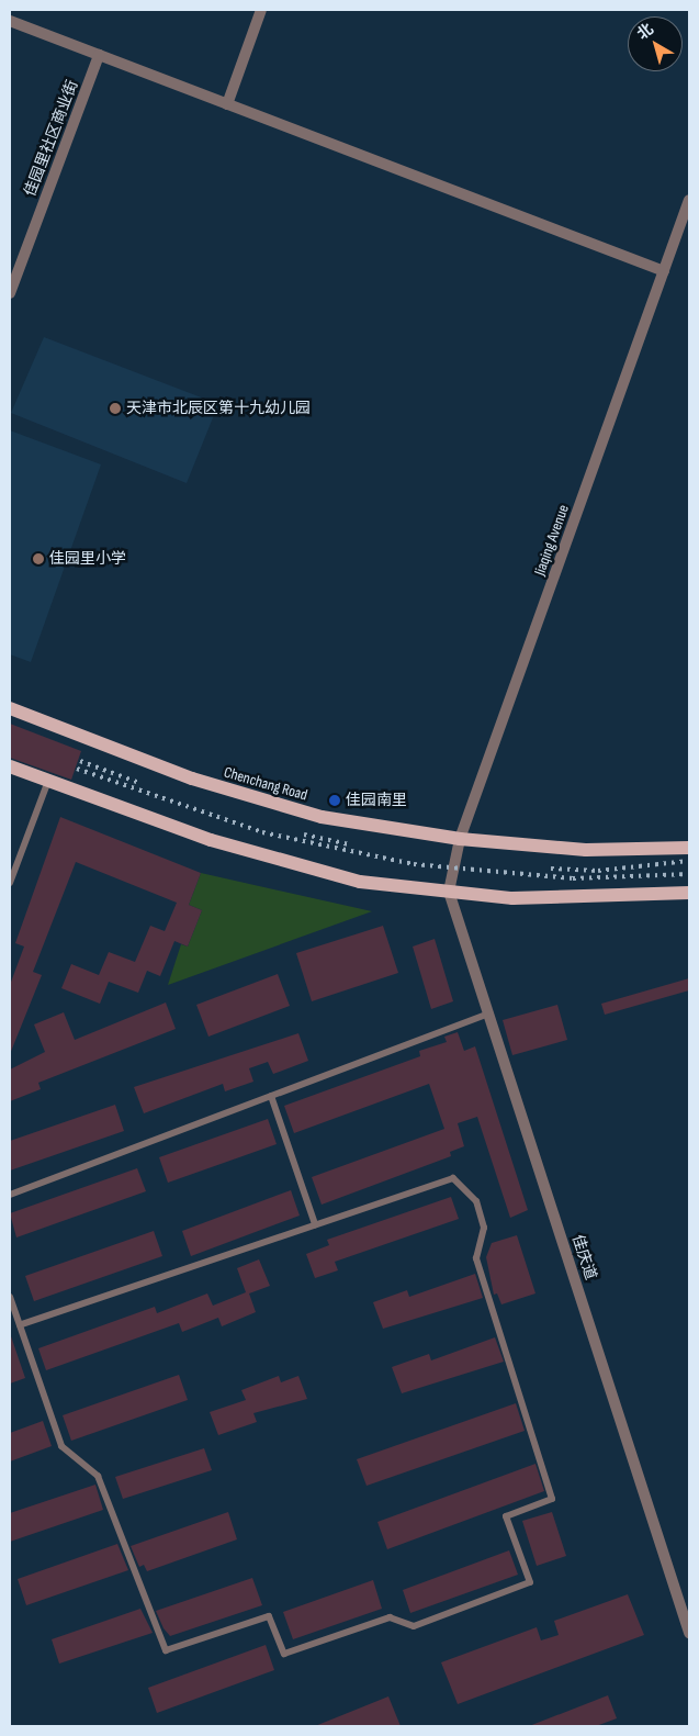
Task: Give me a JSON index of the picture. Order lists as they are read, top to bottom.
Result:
{
  "streets": {
    "main road": ["Chenchang Road"],
    "street": ["佳园里社区商业街", "Jiaqing Avenue", "佳庆道"]
  },
  "crossings": [
    ["Jiaqing Avenue", "Chenchang Road"],
    ["Jiaqing Avenue", "佳庆道"]
  ],
  "places": ["天津市北辰区第十九幼儿园", "佳园里小学", "佳园南里"],
  "north": "top left"
}
